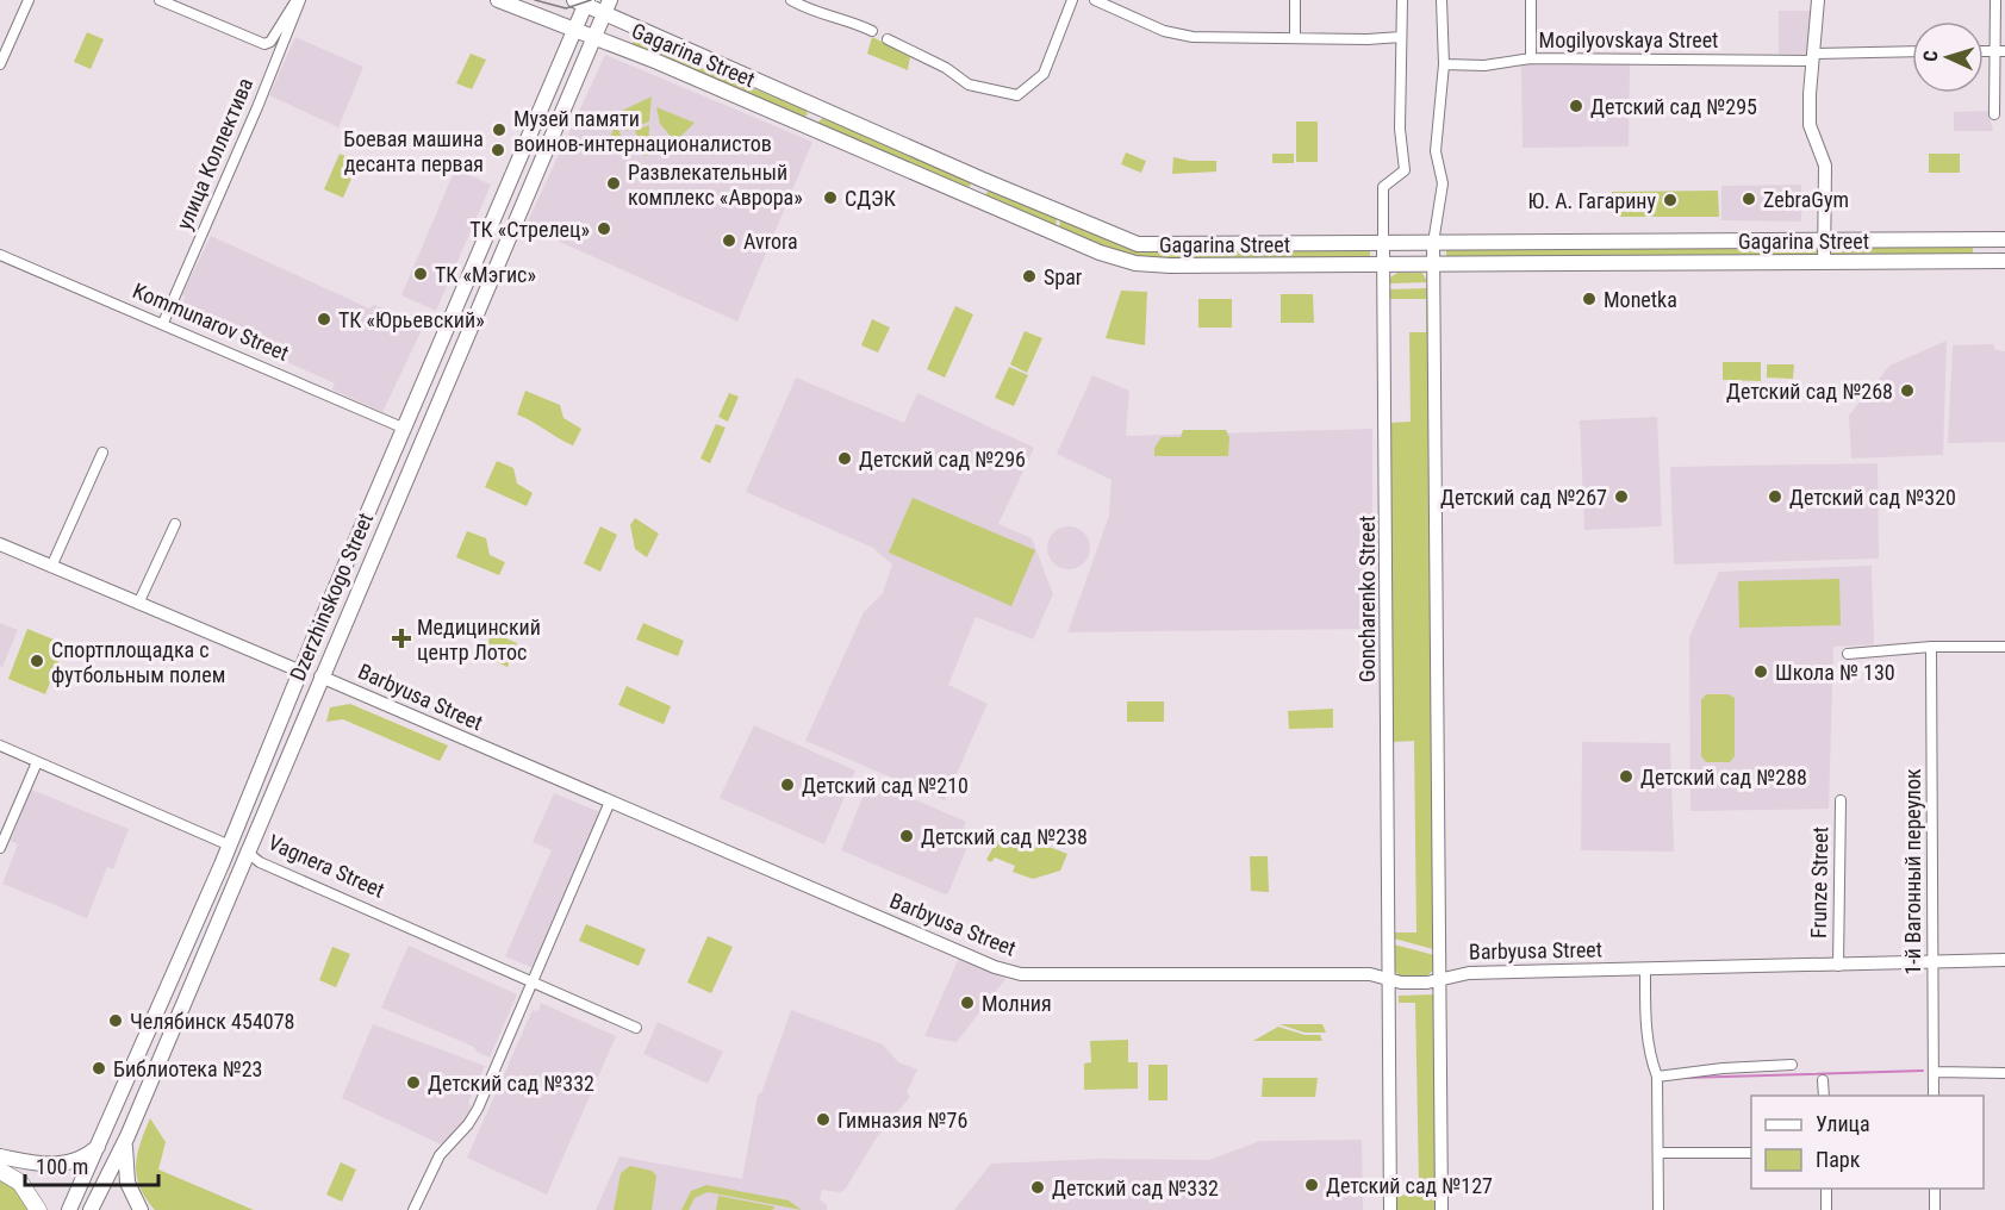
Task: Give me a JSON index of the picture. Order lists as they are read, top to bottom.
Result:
{
  "streets": {
    "main road": [
      "Gagarina Street",
      "Dzerzhinskogo Street",
      "Barbyusa Street",
      "Vagnera Street"
    ],
    "street": [
      "Mogilyovskaya Street",
      "улица Коллектива",
      "Kommunarov Street",
      "Goncharenko Street",
      "1-й Вагонный переулок",
      "Frunze Street"
    ]
  },
  "crossings": [
    ["Gagarina Street", "Dzerzhinskogo Street"],
    ["Gagarina Street", "Goncharenko Street"],
    ["улица Коллектива", "Kommunarov Street"],
    ["Kommunarov Street", "Dzerzhinskogo Street"],
    ["Dzerzhinskogo Street", "Barbyusa Street"],
    ["Dzerzhinskogo Street", "Vagnera Street"],
    ["Goncharenko Street", "Barbyusa Street"],
    ["Barbyusa Street", "1-й Вагонный переулок"],
    ["Barbyusa Street", "Frunze Street"]
  ],
  "places": {
    "other": [
      "Детский сад №295",
      "Музей памяти воинов-интернационалистов",
      "Боевая машина десанта первая",
      "Развлекательный комплекс «Аврора»",
      "СДЭК",
      "ZebraGym",
      "Ю. А. Гагарину",
      "ТК «Стрелец»",
      "Avrora",
      "ТК «Мэгис»",
      "Spar",
      "Monetka",
      "ТК «Юрьевский»",
      "Детский сад №268",
      "Детский сад №296",
      "Детский сад №267",
      "Детский сад №320",
      "Спортплощадка с футбольным полем",
      "Школа № 130",
      "Детский сад №288",
      "Детский сад №210",
      "Детский сад №238",
      "Молния",
      "Челябинск 454078",
      "Библиотека №23",
      "Детский cад №332",
      "Гимназия №76",
      "Детский сад №127",
      "Детский сад №332"
    ],
    "health": ["Медицинский центр Лотос"]
  },
  "legend": ["Улица", "Парк"],
  "scale_bar": "100 m",
  "north": "left"
}
